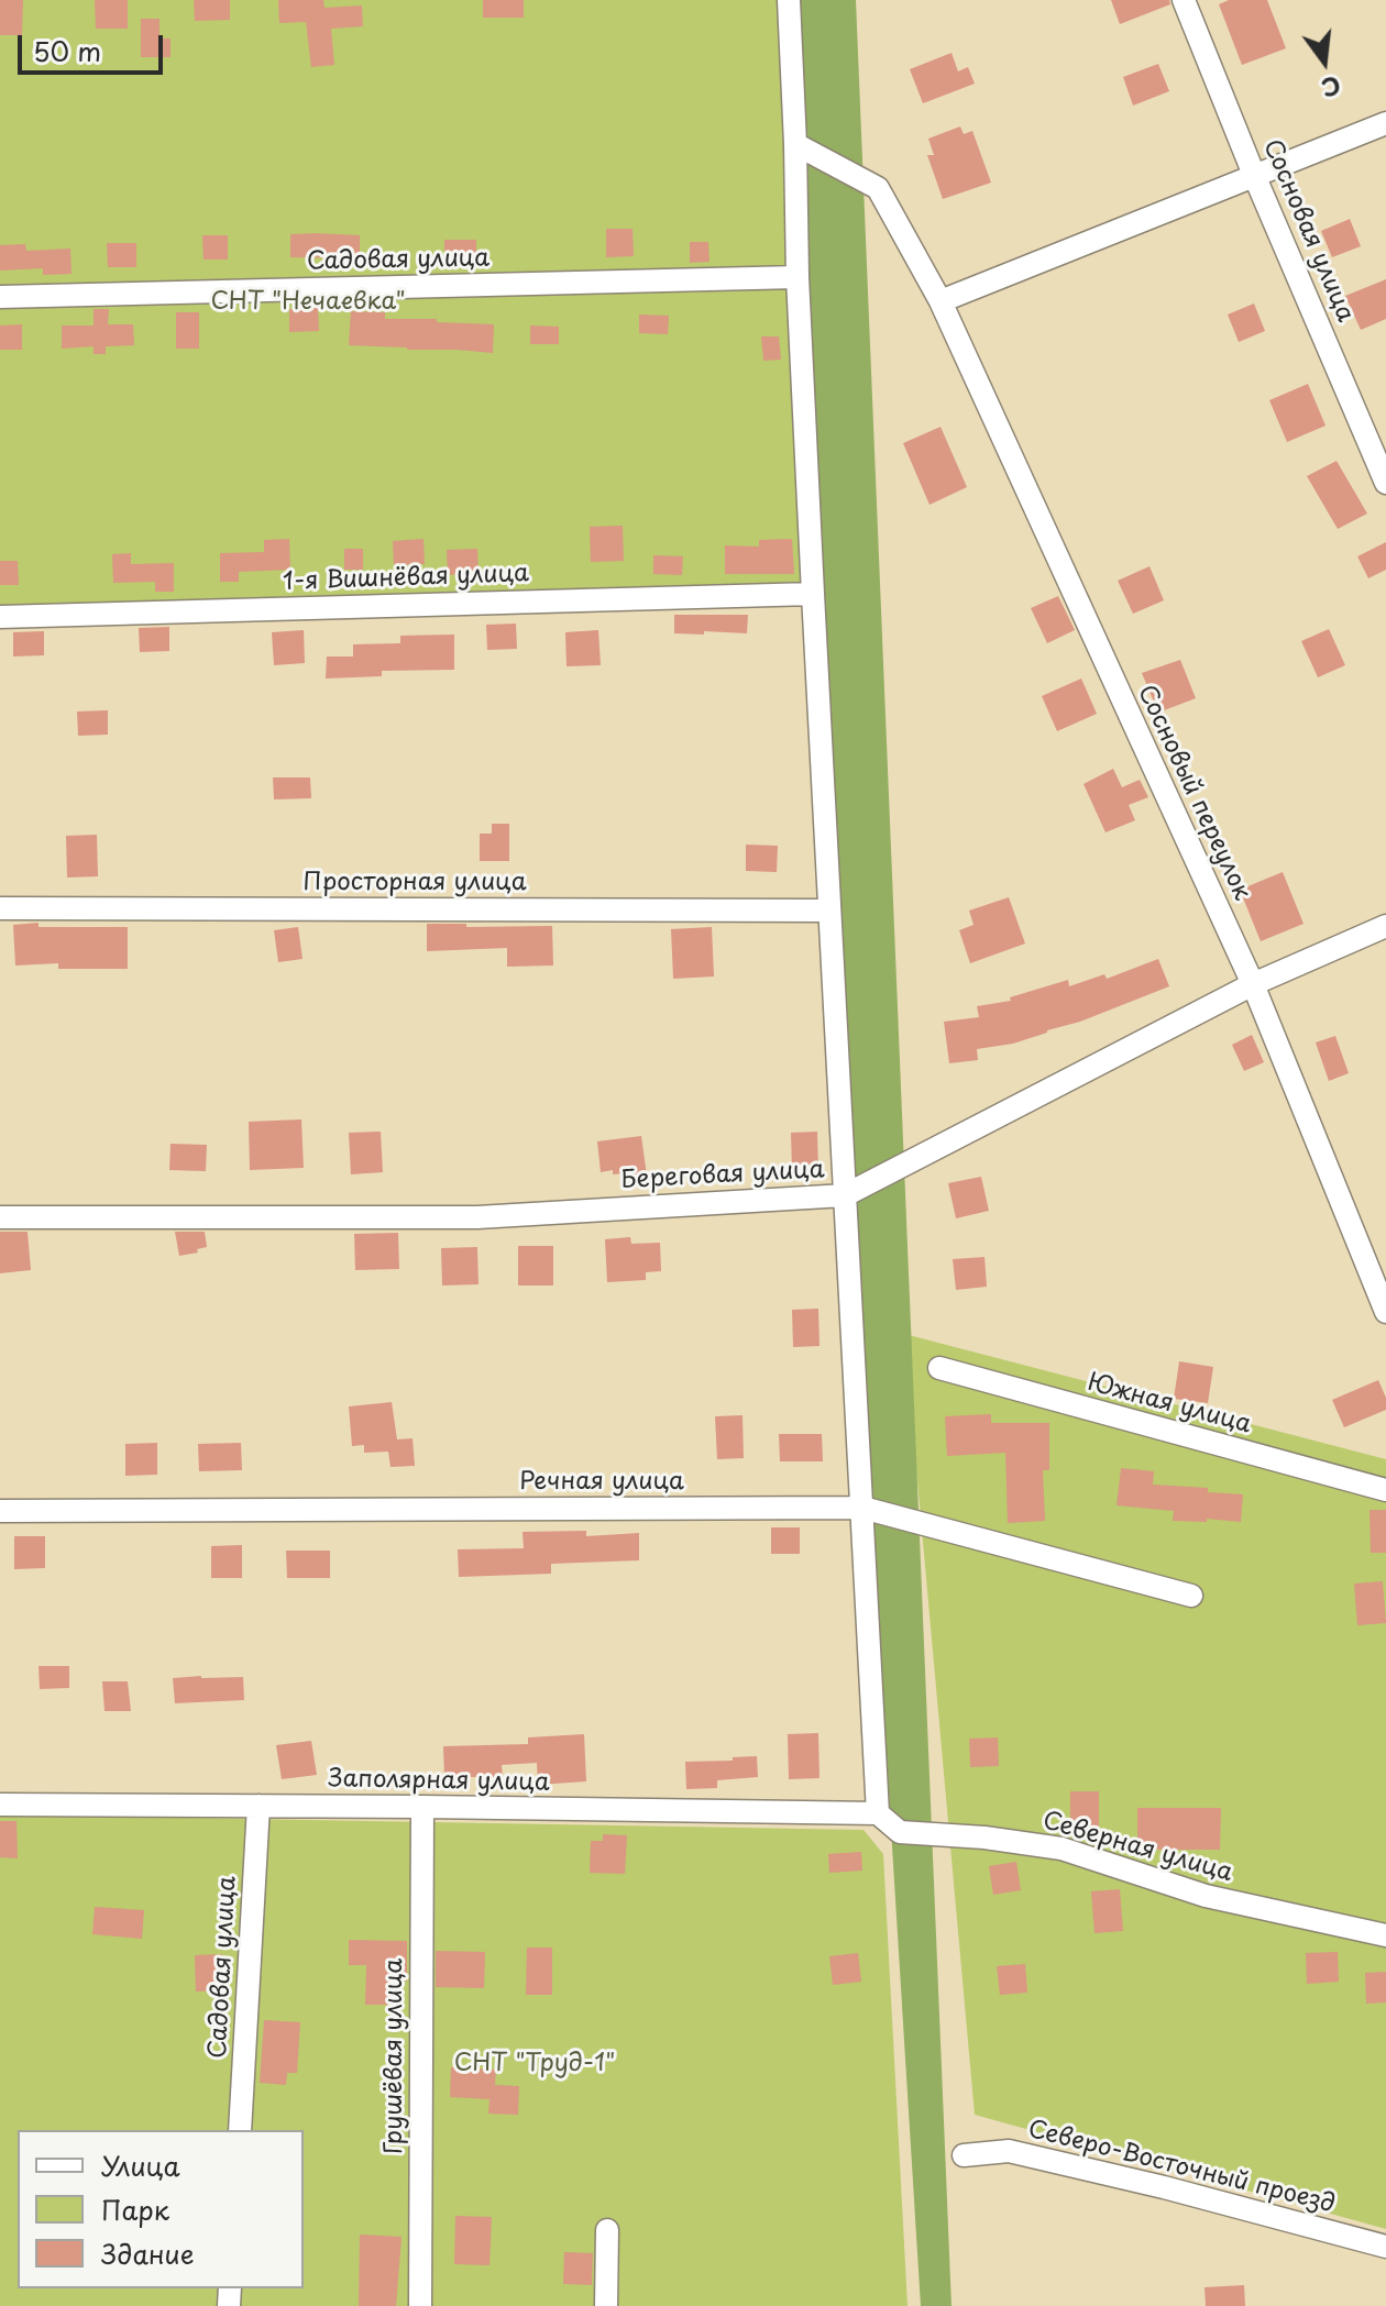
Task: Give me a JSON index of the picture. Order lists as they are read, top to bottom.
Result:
{
  "streets": {
    "street": [
      "Сосновая улица",
      "Садовая улица",
      "1-я Вишнёвая улица",
      "Сосновый переулок",
      "Просторная улица",
      "Береговая улица",
      "Южная улица",
      "Речная улица",
      "Заполярная улица",
      "Северная улица",
      "Грушёвая улица",
      "Северо-Восточный проезд"
    ]
  },
  "crossings": [
    ["Садовая улица", "Заполярная улица"],
    ["Сосновый переулок", "Береговая улица"],
    ["Заполярная улица", "Северная улица"],
    ["Заполярная улица", "Грушёвая улица"]
  ],
  "parks": ["СНТ \"Нечаевка\"", "СНТ \"Труд-1\""],
  "legend": ["Улица", "Парк", "Здание"],
  "scale_bar": "50 m",
  "north": "bottom"
}
